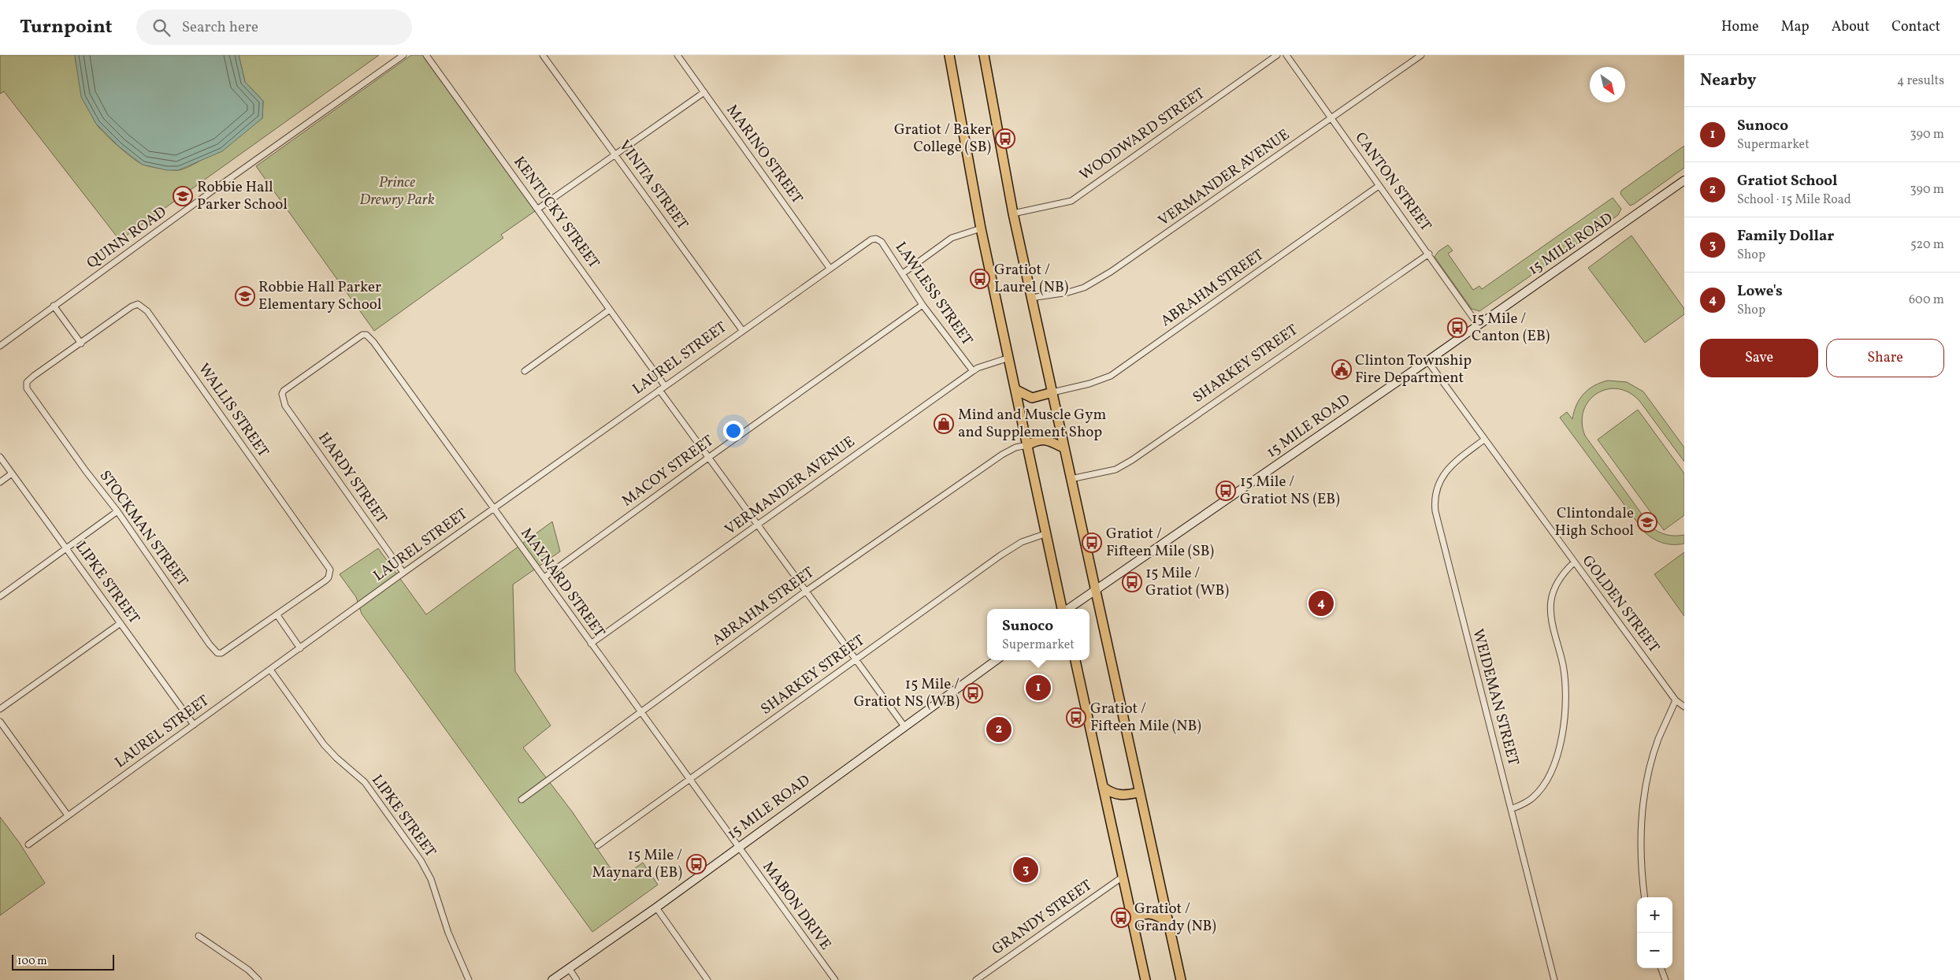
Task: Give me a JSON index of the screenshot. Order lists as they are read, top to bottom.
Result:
{
  "streets": {
    "main road": ["15 MILE ROAD"],
    "street": [
      "WOODWARD STREET",
      "MARINO STREET",
      "VERMANDER AVENUE",
      "CANTON STREET",
      "VINITA STREET",
      "KENTUCKY STREET",
      "QUINN ROAD",
      "ABRAHM STREET",
      "LAWLESS STREET",
      "LAUREL STREET",
      "SHARKEY STREET",
      "WALLIS STREET",
      "MACOY STREET",
      "HARDY STREET",
      "STOCKMAN STREET",
      "LIPKE STREET",
      "MAYNARD STREET",
      "GOLDEN STREET",
      "WEIDEMAN STREET",
      "MABON DRIVE",
      "GRANDY STREET"
    ]
  },
  "crossings": [
    ["MARINO STREET", "LAWLESS STREET"],
    ["MARINO STREET", "LAUREL STREET"],
    ["VERMANDER AVENUE", "CANTON STREET"],
    ["VERMANDER AVENUE", "LAWLESS STREET"],
    ["VERMANDER AVENUE", "MAYNARD STREET"],
    ["CANTON STREET", "15 MILE ROAD"],
    ["CANTON STREET", "ABRAHM STREET"],
    ["CANTON STREET", "SHARKEY STREET"],
    ["VINITA STREET", "LAUREL STREET"],
    ["KENTUCKY STREET", "LAUREL STREET"],
    ["15 MILE ROAD", "MAYNARD STREET"],
    ["15 MILE ROAD", "GOLDEN STREET"],
    ["15 MILE ROAD", "MABON DRIVE"],
    ["ABRAHM STREET", "MAYNARD STREET"],
    ["LAWLESS STREET", "LAUREL STREET"],
    ["LAWLESS STREET", "MACOY STREET"],
    ["LAUREL STREET", "HARDY STREET"],
    ["LAUREL STREET", "LIPKE STREET"],
    ["LAUREL STREET", "MAYNARD STREET"],
    ["SHARKEY STREET", "MAYNARD STREET"],
    ["WALLIS STREET", "STOCKMAN STREET"],
    ["MACOY STREET", "MAYNARD STREET"],
    ["HARDY STREET", "MAYNARD STREET"],
    ["MAYNARD STREET", "MABON DRIVE"],
    ["GOLDEN STREET", "WEIDEMAN STREET"]
  ],
  "parks": ["Prince Drewry Park"],
  "places": {
    "bus stop": [
      "Gratiot / Baker College (SB)",
      "Gratiot / Laurel (NB)",
      "15 Mile / Canton (EB)",
      "15 Mile / Gratiot NS (EB)",
      "Gratiot / Fifteen Mile (SB)",
      "15 Mile / Gratiot (WB)",
      "15 Mile / Gratiot NS (WB)",
      "Gratiot / Fifteen Mile (NB)",
      "15 Mile / Maynard (EB)",
      "Gratiot / Grandy (NB)"
    ],
    "school or university": ["Robbie Hall Parker School", "Robbie Hall Parker Elementary School", "Clintondale High School"],
    "public building": ["Clinton Township Fire Department"],
    "shop": ["Mind and Muscle Gym and Supplement Shop"]
  },
  "scale_bar": "100 m",
  "north": "bottom right",
  "page": {
    "header": "Turnpoint",
    "search": "Search here",
    "nav": [
      "Home",
      "Map",
      "About",
      "Contact"
    ],
    "heading": ["Nearby", "4 results"],
    "list": [
      {
        "mark": "1",
        "name": "Sunoco",
        "note": "Supermarket",
        "value": "390 m"
      },
      {
        "mark": "2",
        "name": "Gratiot School",
        "note": "School · 15 Mile Road",
        "value": "390 m"
      },
      {
        "mark": "3",
        "name": "Family Dollar",
        "note": "Shop",
        "value": "520 m"
      },
      {
        "mark": "4",
        "name": "Lowe's",
        "note": "Shop",
        "value": "600 m"
      }
    ],
    "buttons": ["Save", "Share"],
    "pins": [
      "4",
      "1",
      "2",
      "3"
    ],
    "popup": ["Sunoco", "Supermarket"],
    "map_buttons": ["+", "−"],
    "scale": "100 m"
  }
}
